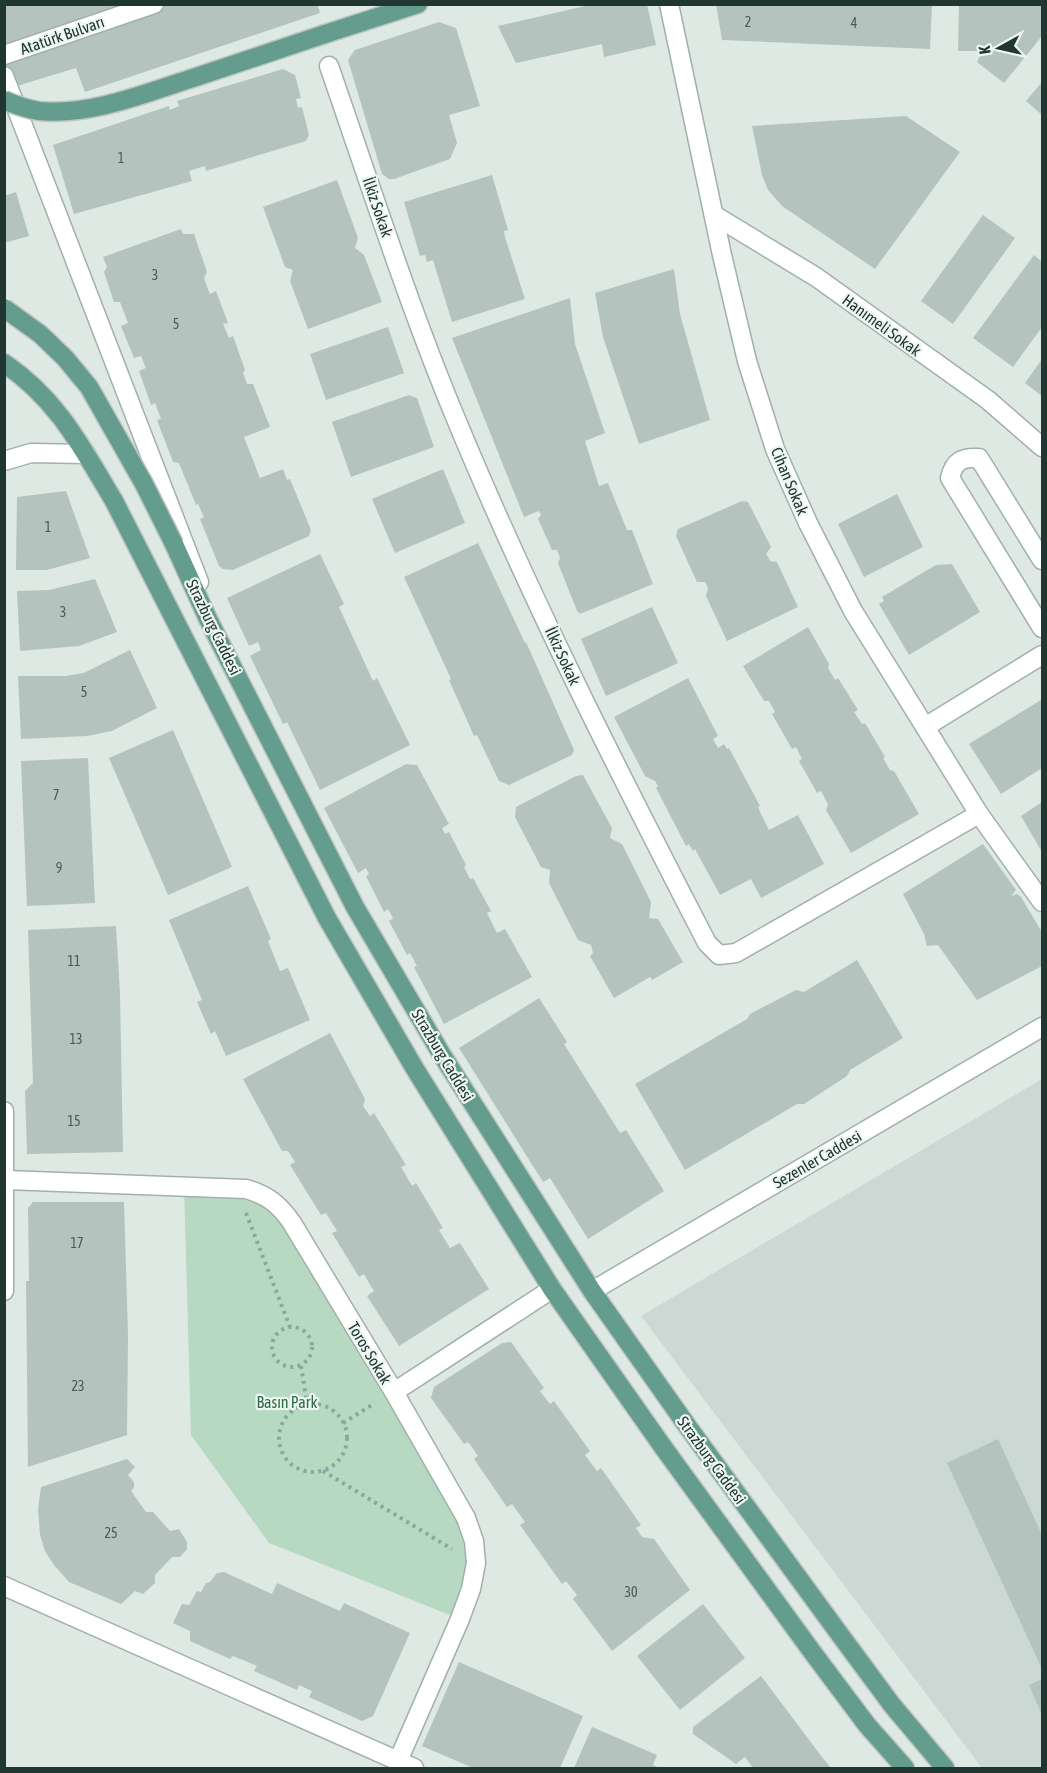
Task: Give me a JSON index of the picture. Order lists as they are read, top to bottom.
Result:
{
  "streets": {
    "main road": ["Strazburg Caddesi"],
    "street": [
      "Atatürk Bulvarı",
      "İlkiz Sokak",
      "Hanımeli Sokak",
      "Cihan Sokak",
      "Sezenler Caddesi",
      "Toros Sokak"
    ]
  },
  "crossings": [
    ["İlkiz Sokak", "Cihan Sokak"],
    ["Hanımeli Sokak", "Cihan Sokak"],
    ["Strazburg Caddesi", "Sezenler Caddesi"]
  ],
  "parks": ["Basın Park"],
  "house_numbers": [
    "2",
    "4",
    "1",
    "3",
    "5",
    "1",
    "3",
    "5",
    "7",
    "9",
    "11",
    "13",
    "15",
    "17",
    "23",
    "25",
    "30"
  ],
  "north": "left"
}
